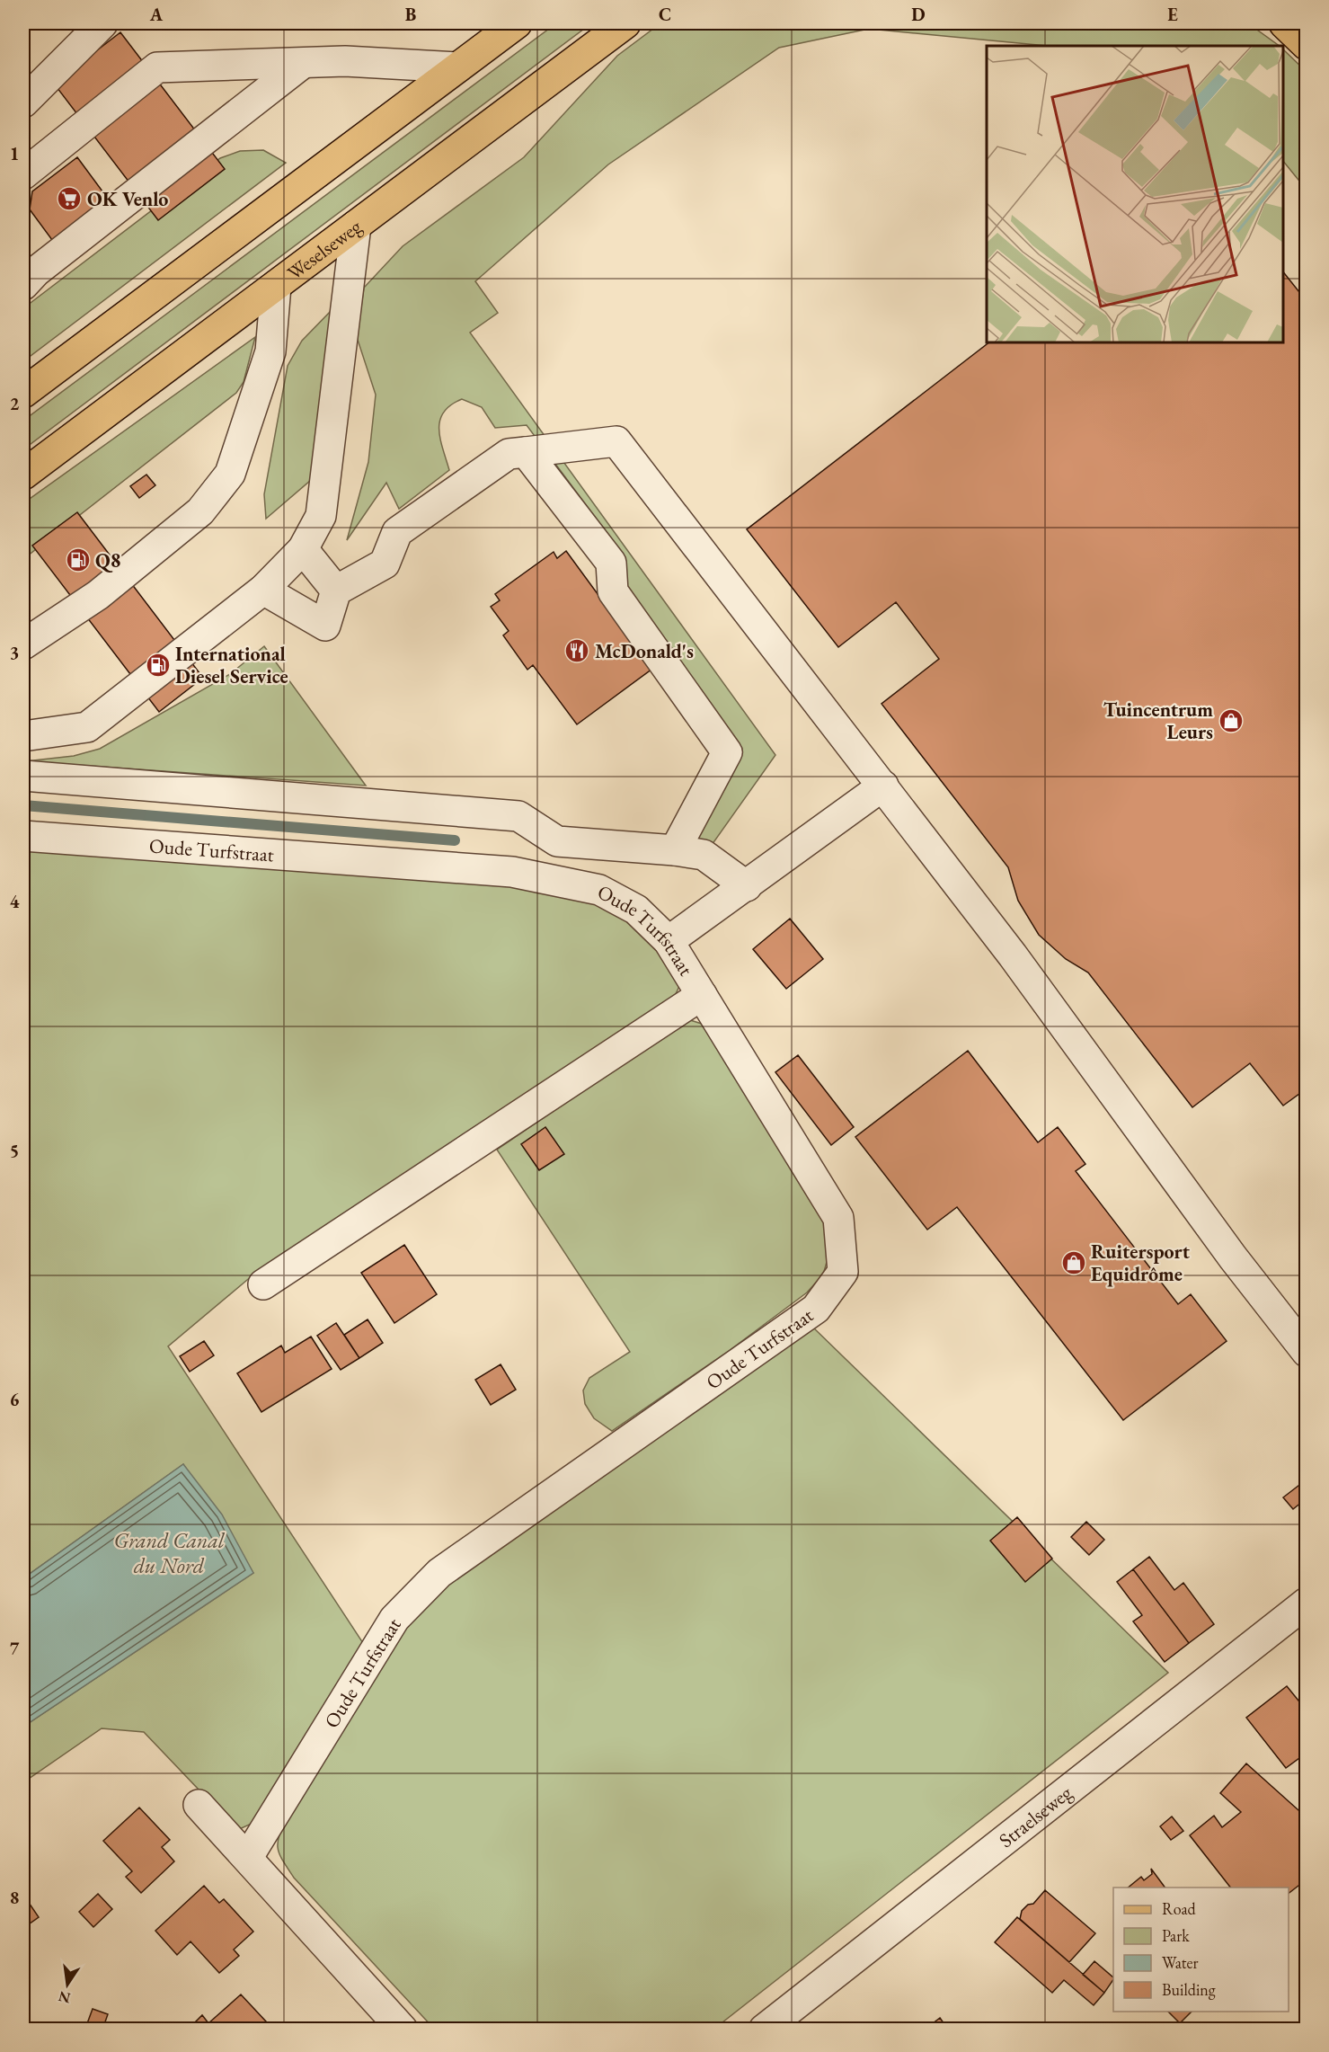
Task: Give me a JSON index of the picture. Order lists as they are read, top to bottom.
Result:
{
  "streets": {
    "main road": ["Weselseweg"],
    "street": ["Oude Turfstraat", "Straelseweg"]
  },
  "water": ["Grand Canal du Nord"],
  "places": {
    "supermarket": ["OK Venlo"],
    "fuel station": ["Q8", "International Diesel Service"],
    "restaurant": ["McDonald's"],
    "shop": ["Tuincentrum Leurs", "Ruitersport Equidrôme"]
  },
  "legend": [
    "Road",
    "Park",
    "Water",
    "Building"
  ],
  "north": "bottom",
  "grid": {
    "columns": [
      "A",
      "B",
      "C",
      "D",
      "E"
    ],
    "rows": [
      "1",
      "2",
      "3",
      "4",
      "5",
      "6",
      "7",
      "8"
    ]
  }
}
